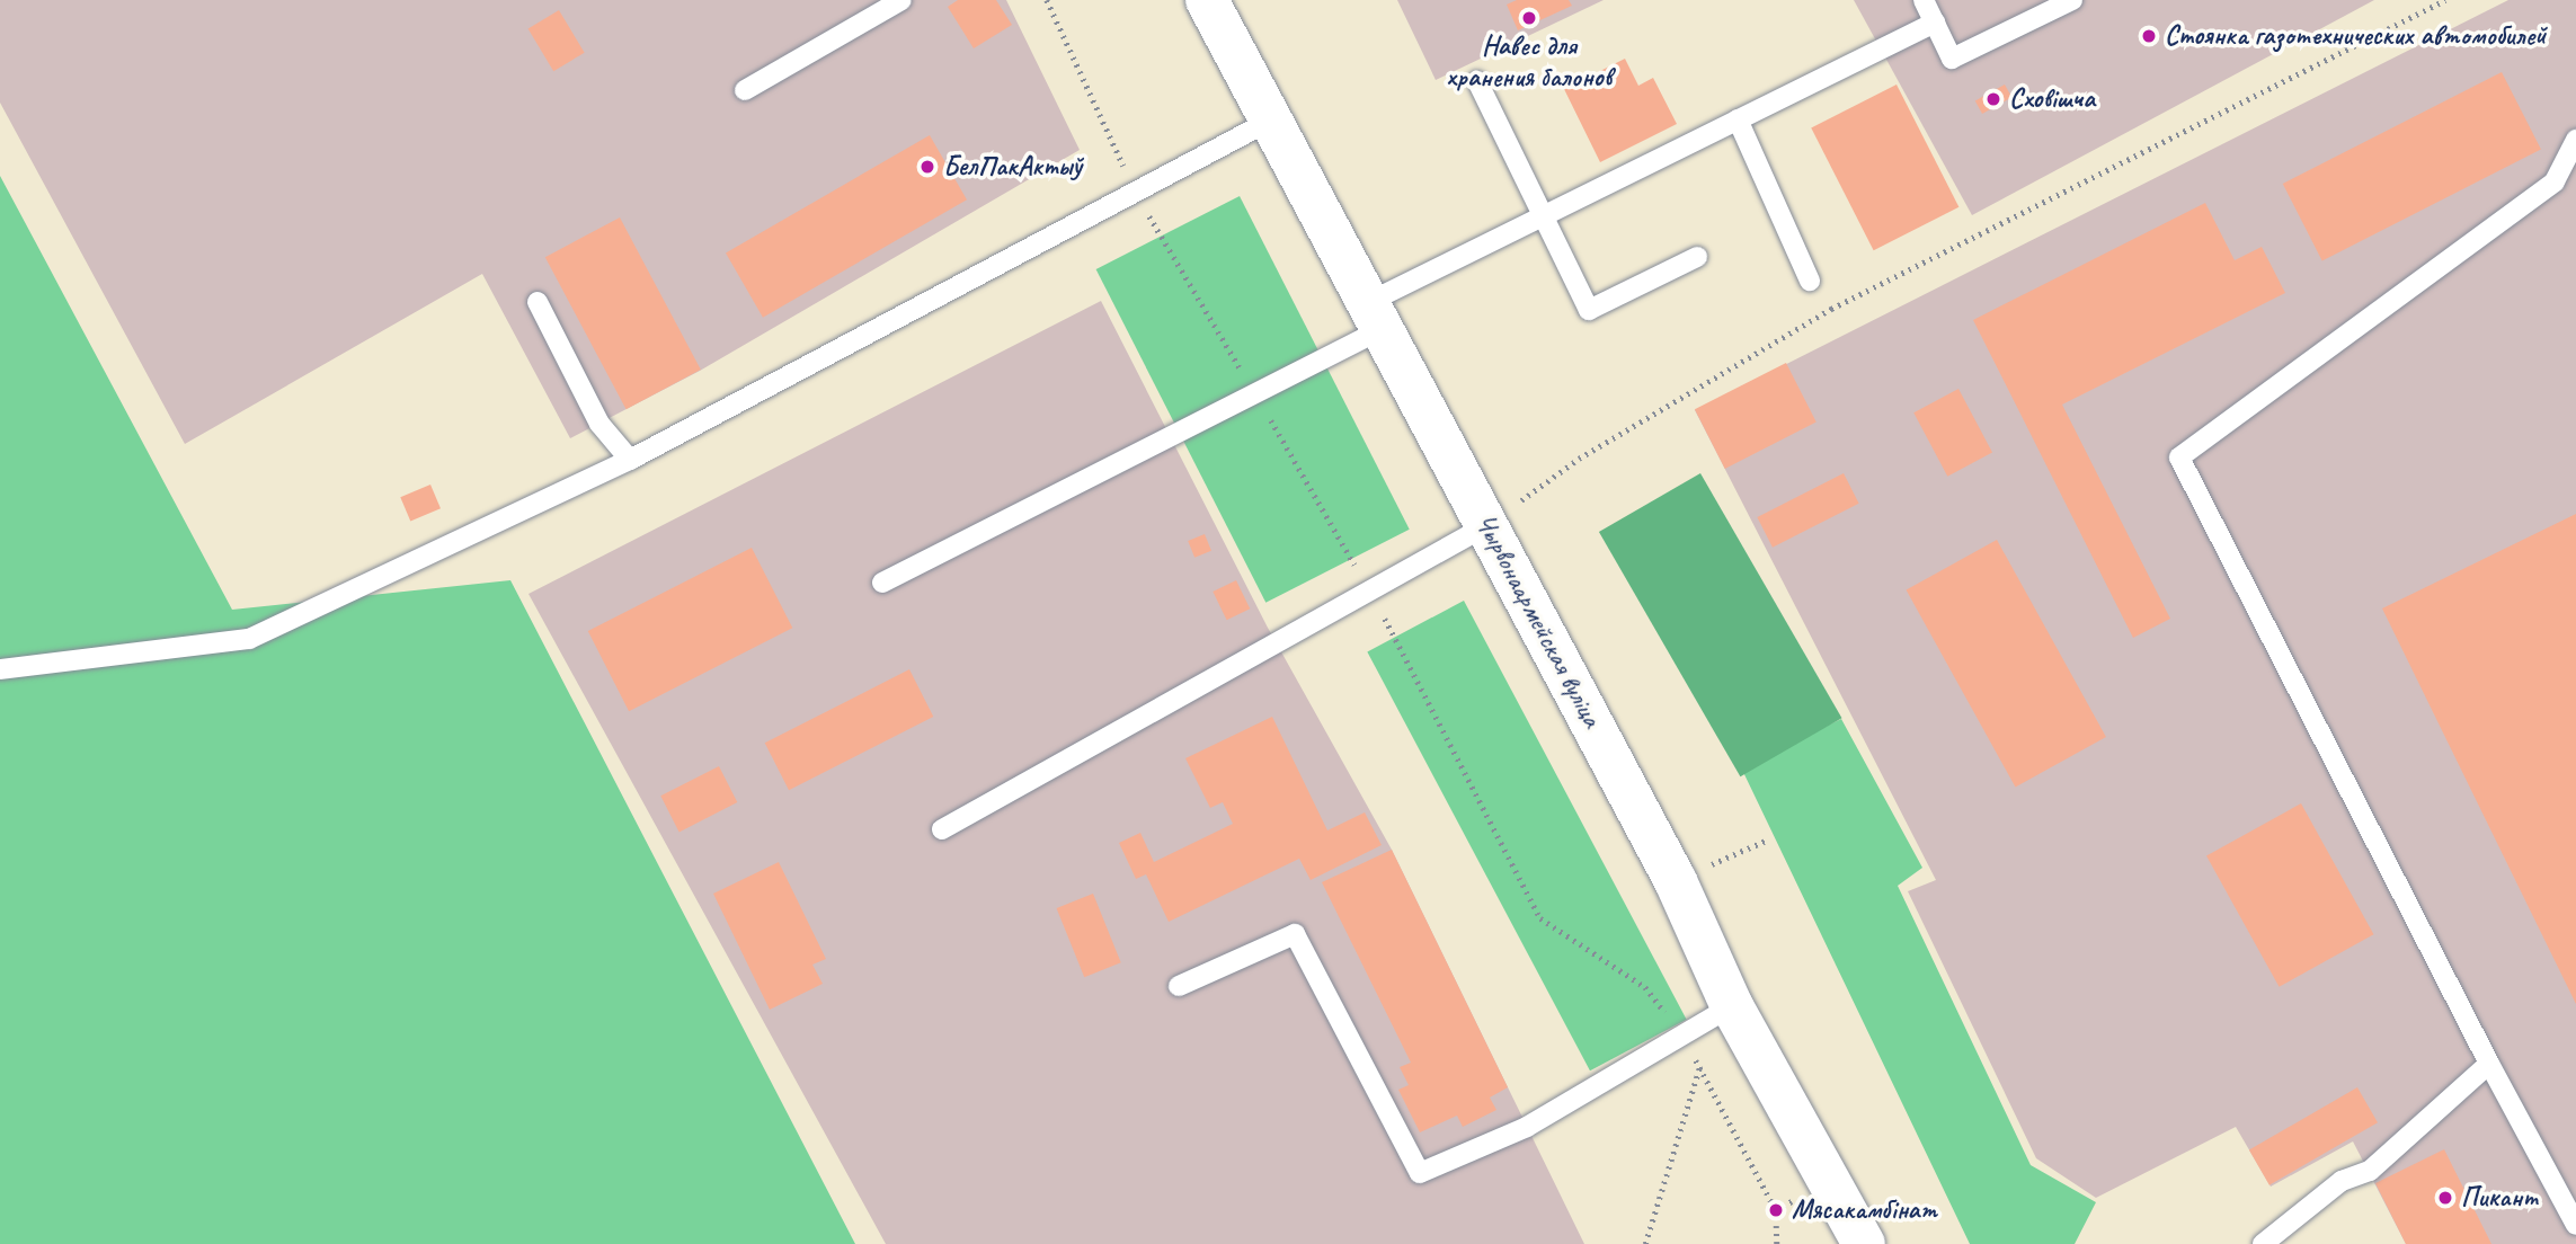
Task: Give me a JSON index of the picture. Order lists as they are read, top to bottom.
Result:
{
  "streets": {
    "street": ["Чырвонаармейская вуліца"]
  },
  "places": [
    "Навес для хранения балонов",
    "Стоянка газотехнических автомобилей",
    "Сховішча",
    "БелПакАктыў",
    "Пикант",
    "Мясакамбінат"
  ]
}
